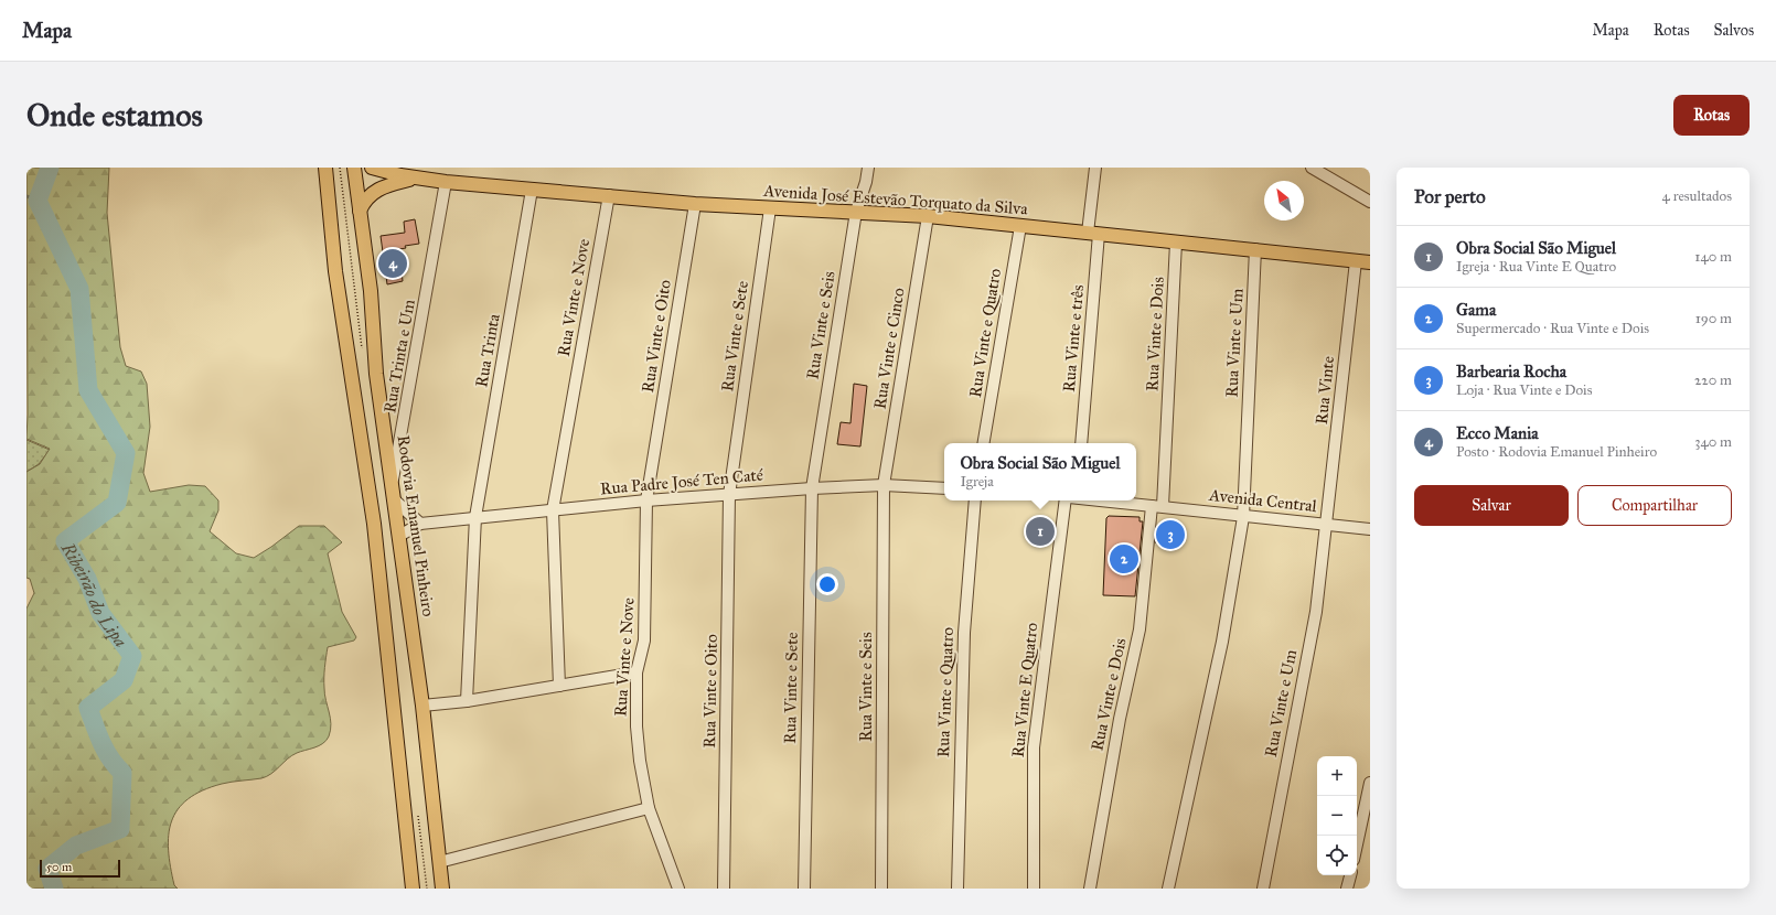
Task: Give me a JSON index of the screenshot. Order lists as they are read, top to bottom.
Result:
{
  "streets": {
    "main road": ["Avenida José Estevão Torquato da Silva", "Rodovia Emanuel Pinheiro"],
    "street": [
      "Rua Vinte e Nove",
      "Rua Vinte e Seis",
      "Rua Vinte e Quatro",
      "Rua Vinte e Dois",
      "Rua Vinte e Oito",
      "Rua Vinte e Sete",
      "Rua Vinte e três",
      "Rua Vinte e Um",
      "Rua Vinte e Cinco",
      "Rua Trinta",
      "Rua Trinta e Um",
      "Rua Vinte",
      "Rua Padre José Ten Caté",
      "Avenida Central",
      "Rua Vinte E Quatro"
    ]
  },
  "crossings": [
    ["Avenida José Estevão Torquato da Silva", "Rua Vinte e Nove"],
    ["Avenida José Estevão Torquato da Silva", "Rua Vinte e Seis"],
    ["Avenida José Estevão Torquato da Silva", "Rua Vinte e Quatro"],
    ["Avenida José Estevão Torquato da Silva", "Rua Vinte e Dois"],
    ["Avenida José Estevão Torquato da Silva", "Rua Vinte e Oito"],
    ["Avenida José Estevão Torquato da Silva", "Rua Vinte e Sete"],
    ["Avenida José Estevão Torquato da Silva", "Rua Vinte e três"],
    ["Avenida José Estevão Torquato da Silva", "Rua Vinte e Um"],
    ["Avenida José Estevão Torquato da Silva", "Rua Vinte e Cinco"],
    ["Avenida José Estevão Torquato da Silva", "Rua Trinta"],
    ["Avenida José Estevão Torquato da Silva", "Rua Trinta e Um"],
    ["Avenida José Estevão Torquato da Silva", "Rua Vinte"],
    ["Avenida José Estevão Torquato da Silva", "Rodovia Emanuel Pinheiro"],
    ["Rua Vinte e Nove", "Rua Vinte e Oito"],
    ["Rua Vinte e Nove", "Rua Padre José Ten Caté"],
    ["Rua Vinte e Seis", "Rua Vinte e Sete"],
    ["Rua Vinte e Seis", "Rua Vinte e Cinco"],
    ["Rua Vinte e Seis", "Rua Padre José Ten Caté"],
    ["Rua Vinte e Dois", "Avenida Central"],
    ["Rua Vinte e Oito", "Rua Vinte e Sete"],
    ["Rua Vinte e Oito", "Rua Padre José Ten Caté"],
    ["Rua Vinte e Sete", "Rua Padre José Ten Caté"],
    ["Rua Vinte e Um", "Rua Vinte"],
    ["Rua Vinte e Um", "Avenida Central"],
    ["Rua Vinte e Cinco", "Rua Padre José Ten Caté"],
    ["Rua Trinta", "Rua Padre José Ten Caté"],
    ["Rua Trinta e Um", "Rodovia Emanuel Pinheiro"],
    ["Rua Vinte", "Avenida Central"]
  ],
  "water": ["Ribeirão do Lipa"],
  "scale_bar": "50 m",
  "north": "top left",
  "page": {
    "header": "Mapa",
    "nav": ["Mapa", "Rotas", "Salvos"],
    "buttons": [
      "Rotas",
      ["Salvar", "Compartilhar"]
    ],
    "title": "Onde estamos",
    "heading": ["Por perto", "4 resultados"],
    "list": [
      {
        "mark": "1",
        "name": "Obra Social São Miguel",
        "note": "Igreja · Rua Vinte E Quatro",
        "value": "140 m"
      },
      {
        "mark": "2",
        "name": "Gama",
        "note": "Supermercado · Rua Vinte e Dois",
        "value": "190 m"
      },
      {
        "mark": "3",
        "name": "Barbearia Rocha",
        "note": "Loja · Rua Vinte e Dois",
        "value": "220 m"
      },
      {
        "mark": "4",
        "name": "Ecco Mania",
        "note": "Posto · Rodovia Emanuel Pinheiro",
        "value": "340 m"
      }
    ],
    "pins": [
      "4",
      "1",
      "3",
      "2"
    ],
    "popup": ["Obra Social São Miguel", "Igreja"],
    "map_buttons": ["+", "−"],
    "scale": "50 m"
  }
}
